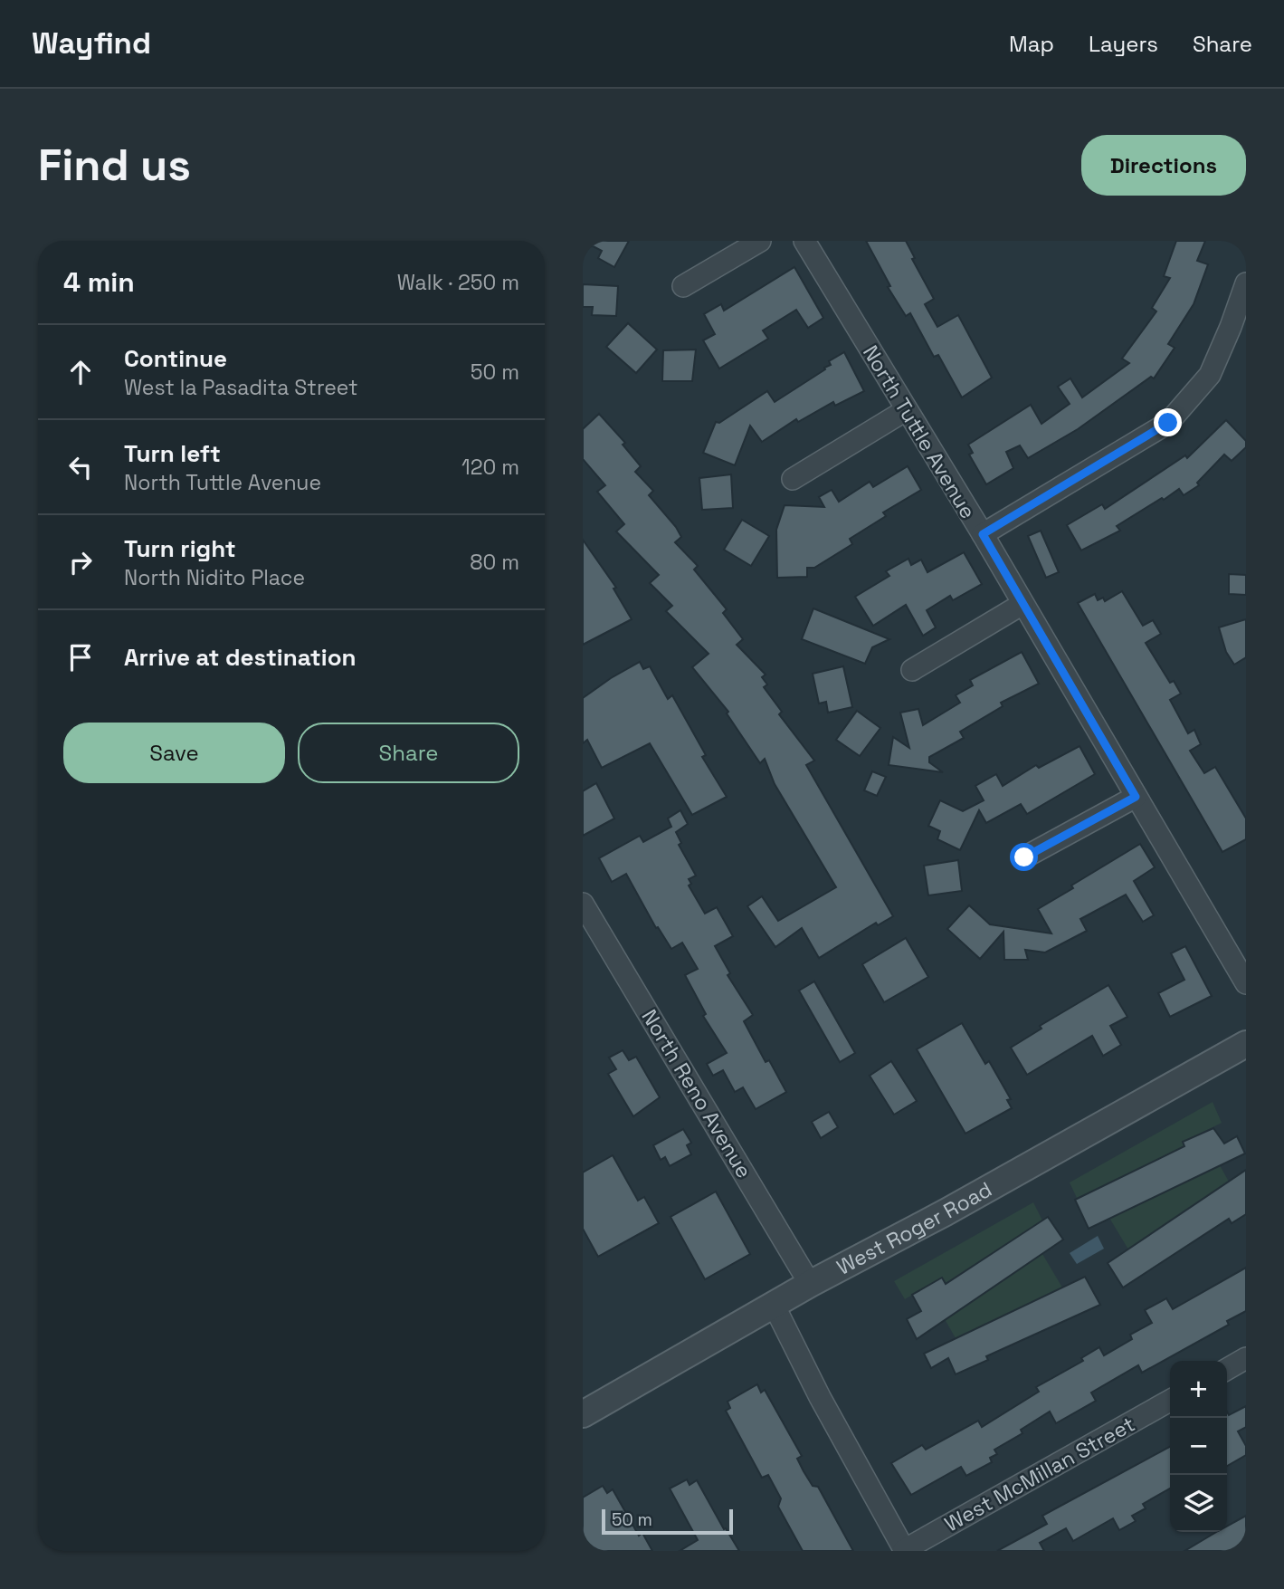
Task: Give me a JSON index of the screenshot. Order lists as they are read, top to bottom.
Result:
{
  "streets": {
    "street": [
      "North Tuttle Avenue",
      "North Reno Avenue",
      "West Roger Road",
      "West McMillan Street"
    ]
  },
  "crossings": [
    ["North Reno Avenue", "West Roger Road"]
  ],
  "scale_bar": "50 m",
  "page": {
    "header": "Wayfind",
    "nav": ["Map", "Layers", "Share"],
    "buttons": [
      "Directions",
      ["Save", "Share"]
    ],
    "title": "Find us",
    "heading": ["4 min", "Walk · 250 m"],
    "list": [
      ["Continue", "West la Pasadita Street", "50 m"],
      ["Turn left", "North Tuttle Avenue", "120 m"],
      ["Turn right", "North Nidito Place", "80 m"],
      "Arrive at destination"
    ],
    "map_buttons": ["+", "−"],
    "scale": "50 m"
  }
}
